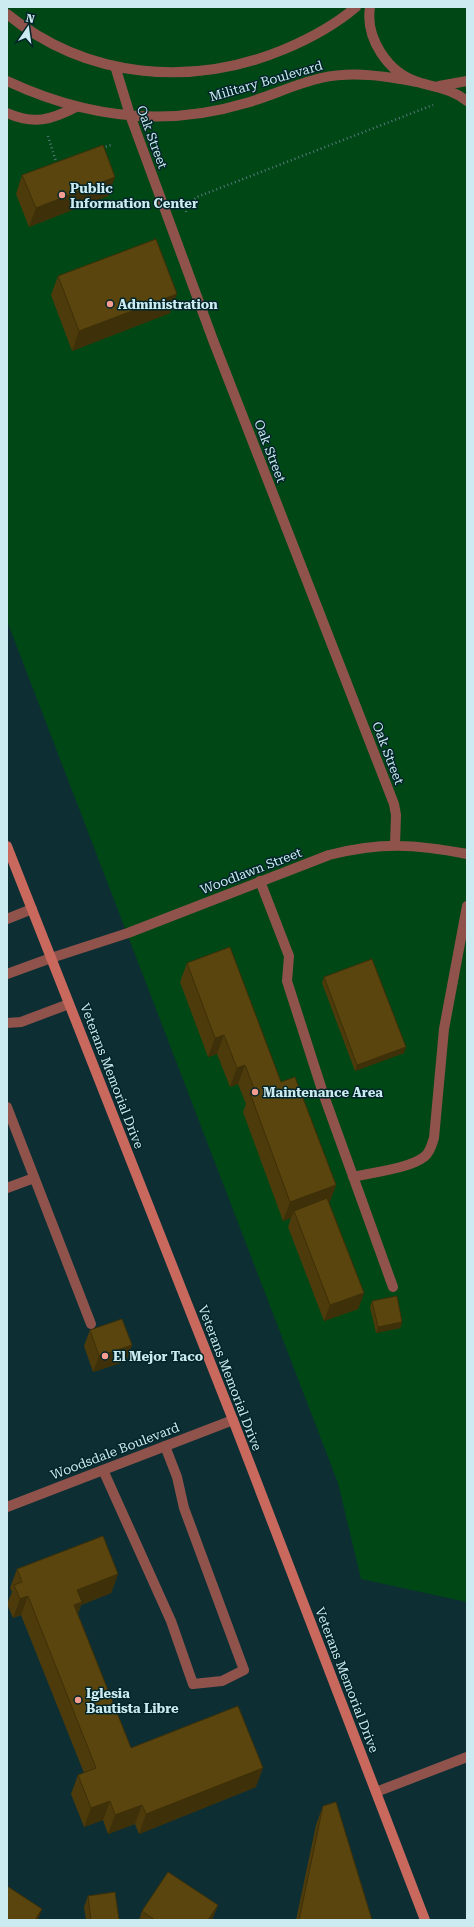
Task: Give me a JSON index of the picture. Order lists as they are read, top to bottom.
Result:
{
  "streets": {
    "main road": ["Veterans Memorial Drive"],
    "street": [
      "Military Boulevard",
      "Oak Street",
      "Woodlawn Street",
      "Woodsdale Boulevard"
    ]
  },
  "crossings": [
    ["Military Boulevard", "Oak Street"],
    ["Oak Street", "Woodlawn Street"],
    ["Woodlawn Street", "Veterans Memorial Drive"],
    ["Veterans Memorial Drive", "Woodsdale Boulevard"]
  ],
  "places": [
    "Public Information Center",
    "Administration",
    "Maintenance Area",
    "El Mejor Taco",
    "Iglesia Bautista Libre"
  ],
  "north": "top"
}
